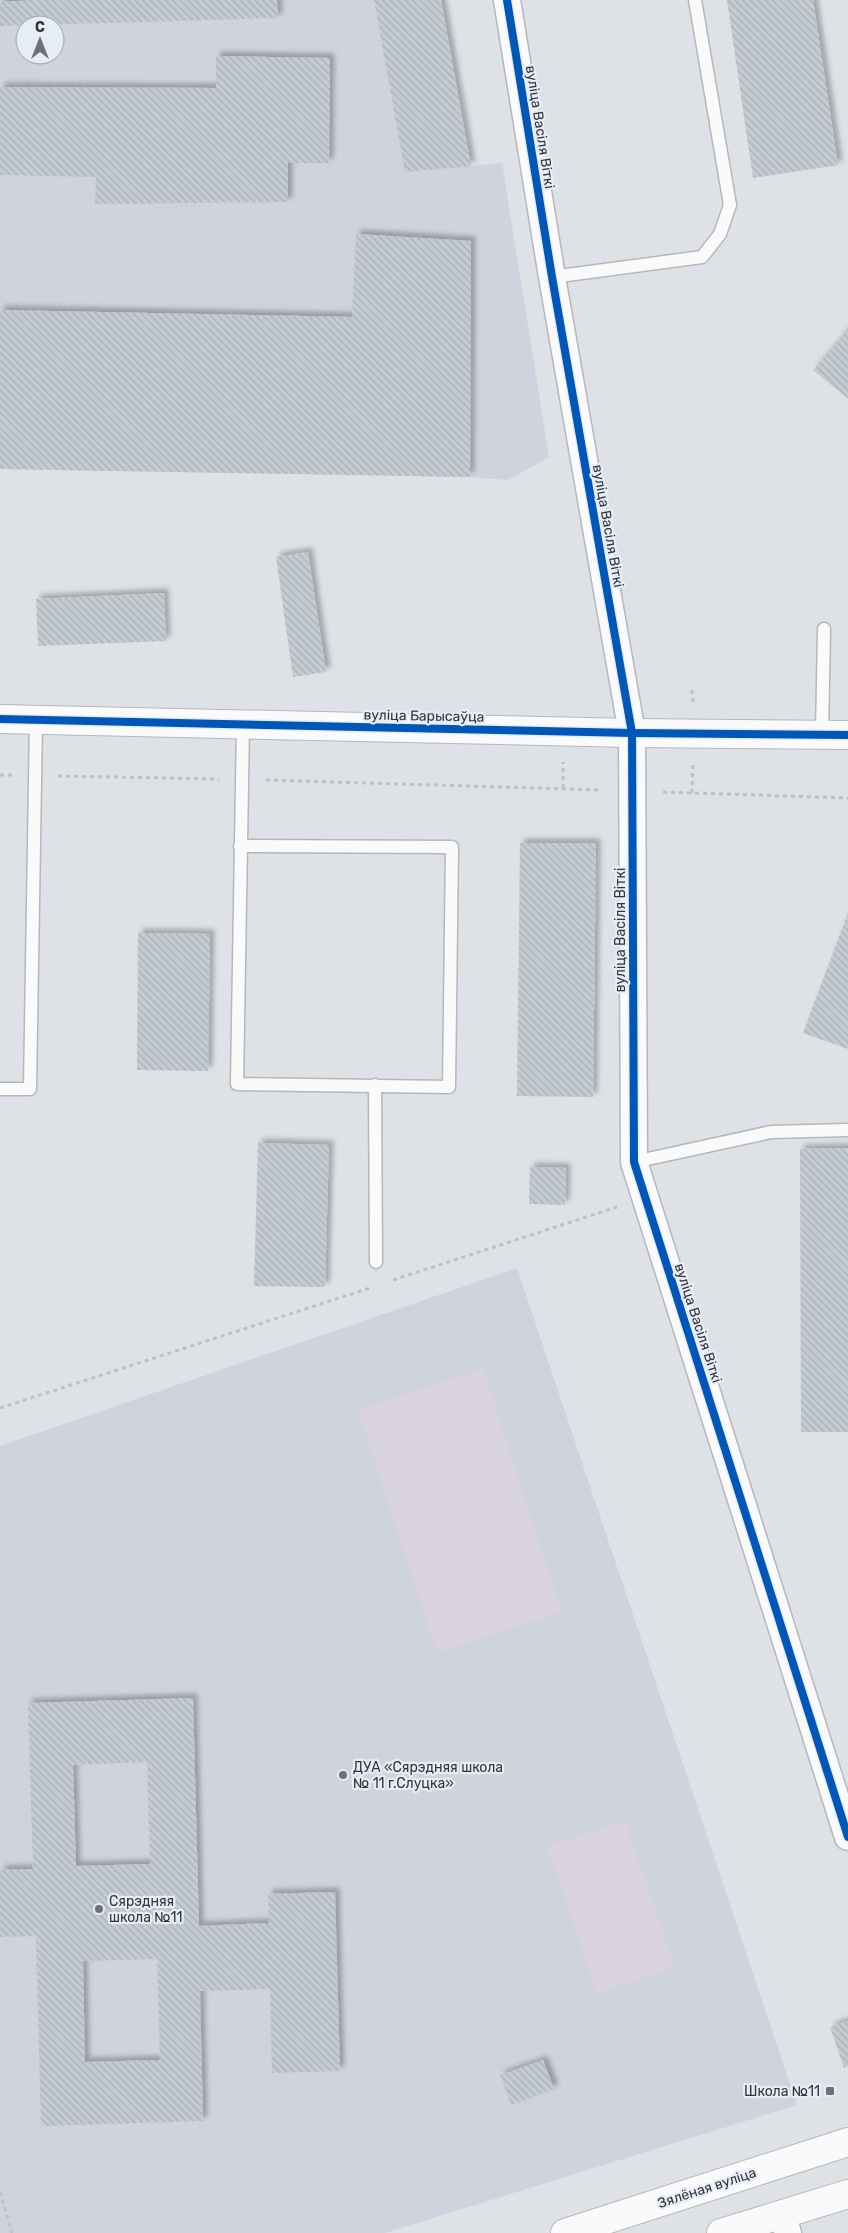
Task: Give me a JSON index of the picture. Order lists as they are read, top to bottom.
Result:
{
  "streets": {
    "street": ["вуліца Васіля Віткі", "вуліца Барысаўца", "Зялёная вуліца"]
  },
  "crossings": [
    ["вуліца Васіля Віткі", "вуліца Барысаўца"]
  ],
  "places": {
    "other": ["ДУА «Сярэдняя школа № 11 г.Слуцка»", "Сярэдняя школа №11"],
    "transit": ["Школа №11"]
  },
  "north": "top"
}
